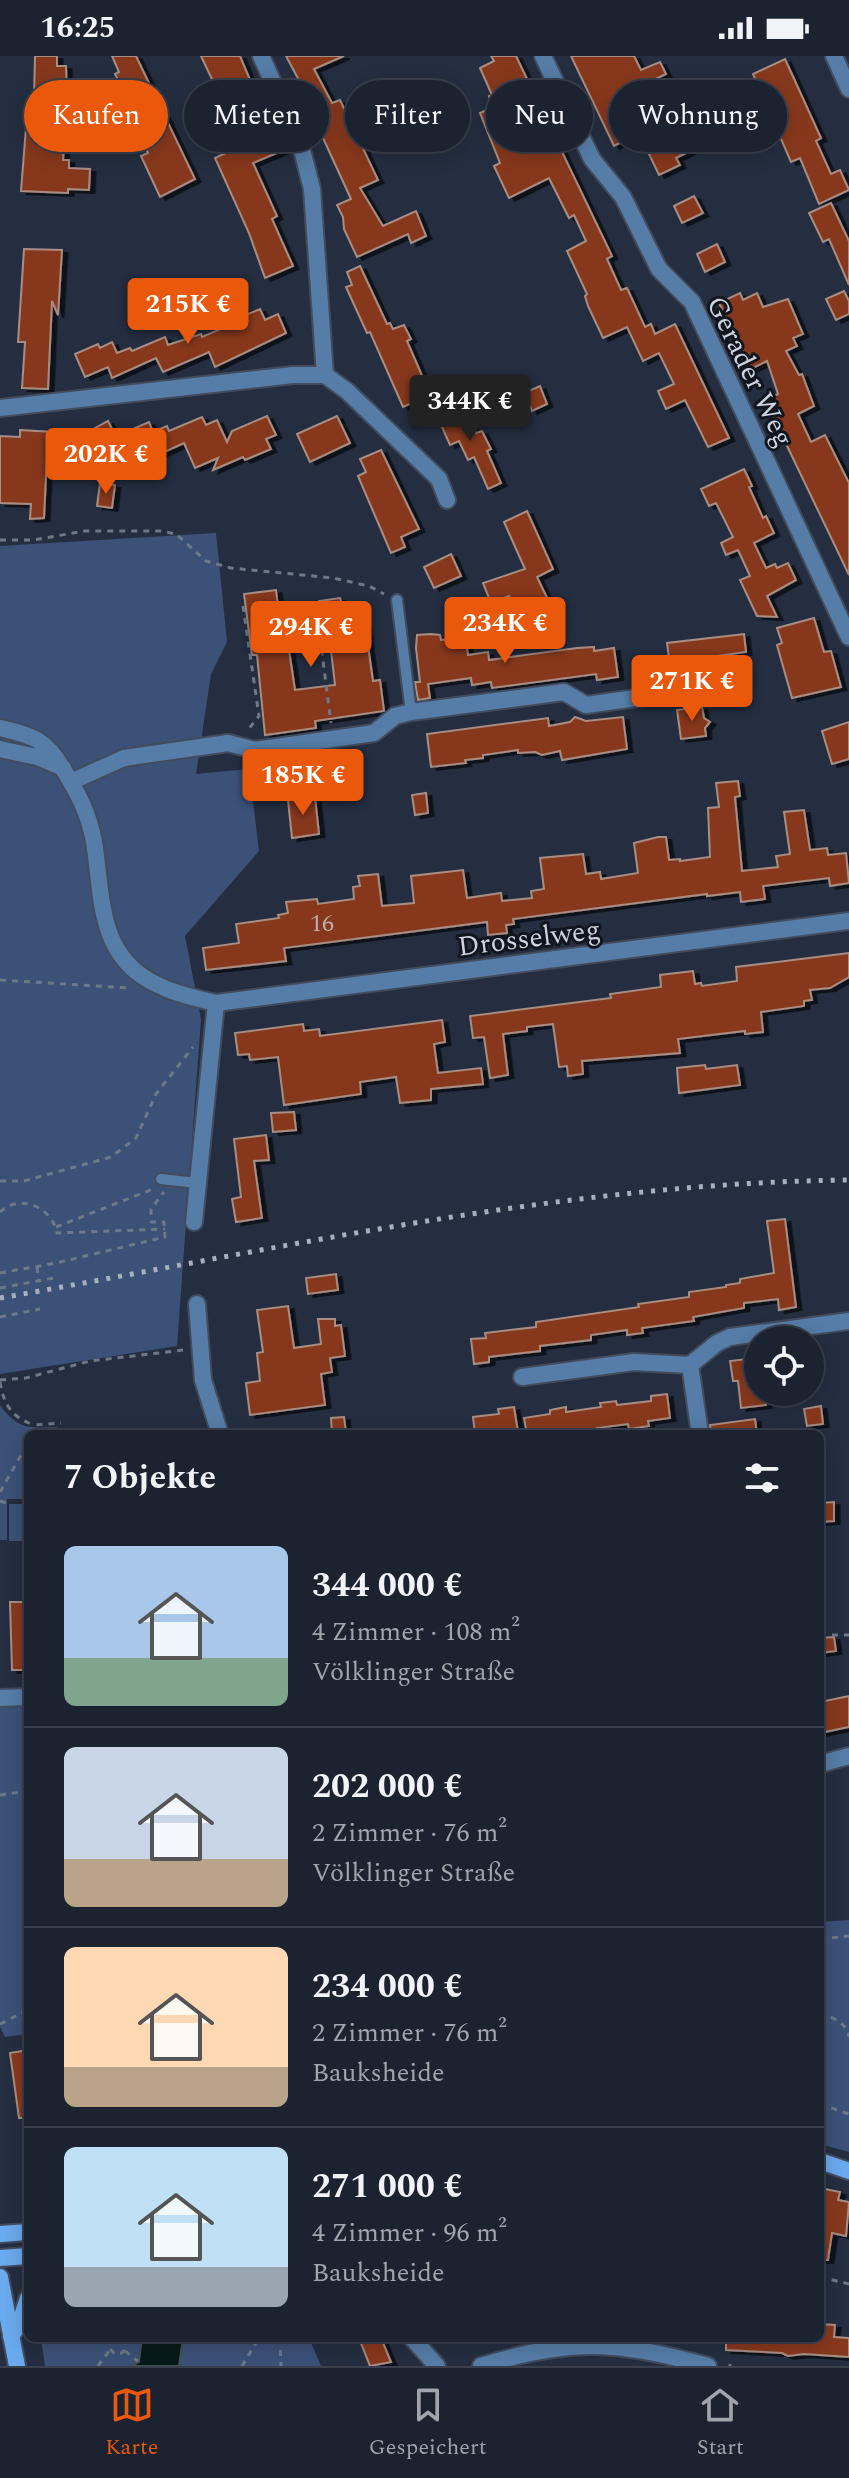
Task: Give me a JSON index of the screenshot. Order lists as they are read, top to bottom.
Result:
{
  "streets": {
    "street": ["Gerader Weg", "Drosselweg"]
  },
  "house_numbers": ["16"],
  "page": {
    "status": "16:25",
    "chip": [
      "Kaufen",
      "Mieten",
      "Filter",
      "Neu",
      "Wohnung"
    ],
    "price": [
      "215K €",
      "344K €",
      "202K €",
      "234K €",
      "294K €",
      "271K €",
      "185K €"
    ],
    "heading": "7 Objekte",
    "list": [
      {
        "name": "344 000 €",
        "note": "4 Zimmer · 108 m² · Völklinger Straße"
      },
      {
        "name": "202 000 €",
        "note": "2 Zimmer · 76 m² · Völklinger Straße"
      },
      {
        "name": "234 000 €",
        "note": "2 Zimmer · 76 m² · Bauksheide"
      },
      {
        "name": "271 000 €",
        "note": "4 Zimmer · 96 m² · Bauksheide"
      }
    ],
    "tabs": ["Karte", "Gespeichert", "Start"]
  }
}
